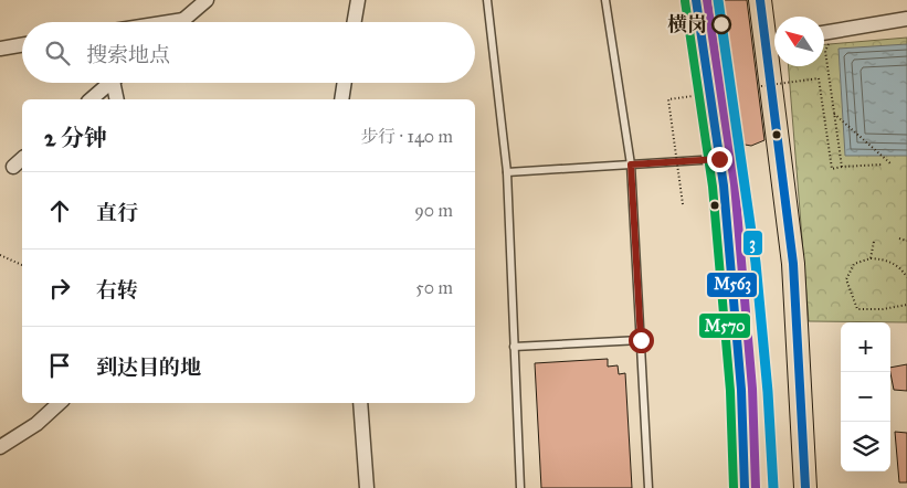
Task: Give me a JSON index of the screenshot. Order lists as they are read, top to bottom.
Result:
{
  "places": ["横岗"],
  "lines": ["transit line 3", "transit line M563", "transit line M570"],
  "north": "top left",
  "page": {
    "search": "搜索地点",
    "heading": ["2 分钟", "步行 · 140 m"],
    "list": [
      ["直行", "90 m"],
      ["右转", "50 m"],
      "到达目的地"
    ],
    "map_buttons": ["+", "−"]
  }
}
